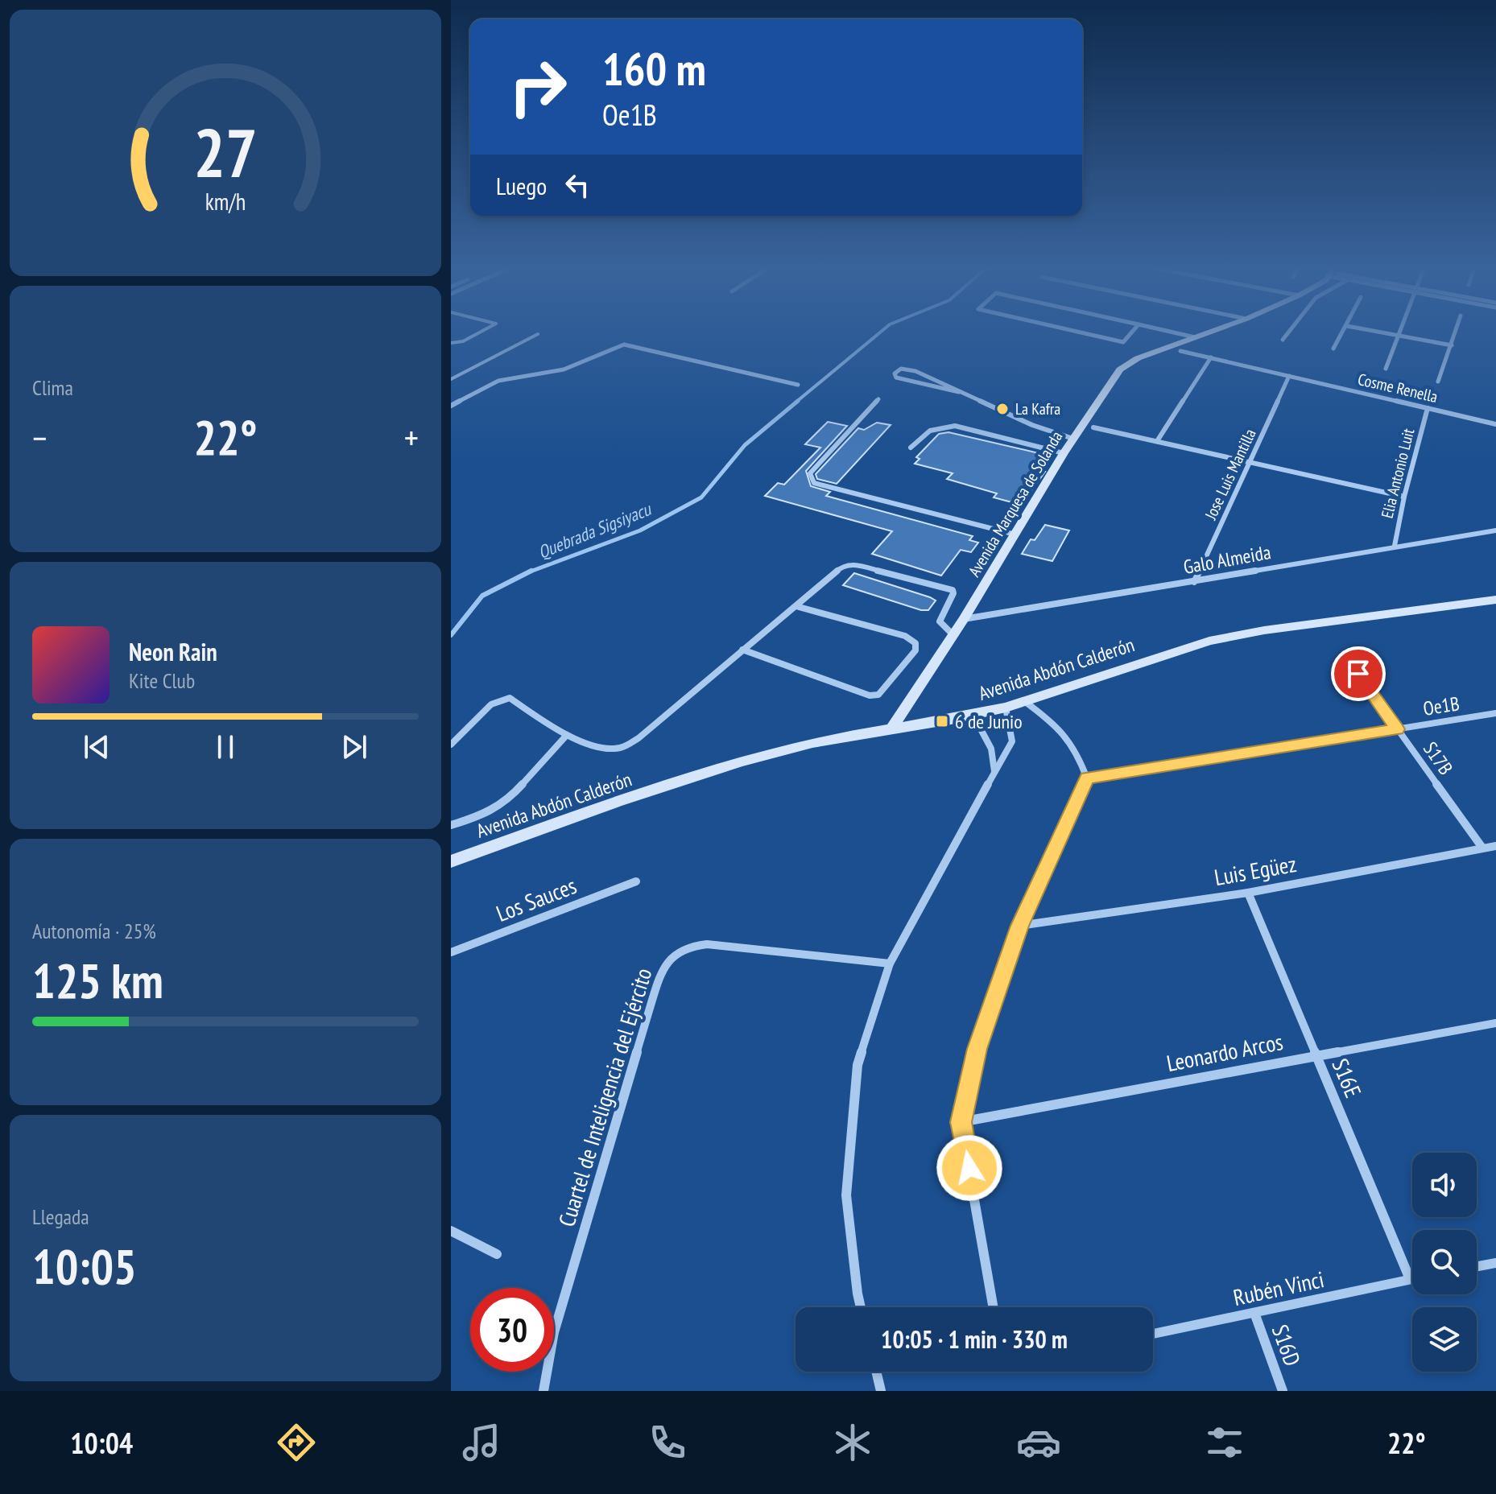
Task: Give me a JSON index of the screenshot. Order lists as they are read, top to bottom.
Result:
{
  "streets": {
    "street": [
      "Cosme Renella",
      "Elia Antonio Luit",
      "Jose Luis Mantilla",
      "Avenida Marquesa de Solanda",
      "Galo Almeida",
      "Avenida Abdón Calderón",
      "Oe1B",
      "S17B",
      "Luis Egüez",
      "Los Sauces",
      "Leonardo Arcos",
      "S16E",
      "Cuartel de Inteligencia del Ejército",
      "Rubén Vinci",
      "S16D"
    ]
  },
  "crossings": [
    ["Cosme Renella", "Elia Antonio Luit"],
    ["Cosme Renella", "Jose Luis Mantilla"],
    ["Elia Antonio Luit", "Galo Almeida"],
    ["Jose Luis Mantilla", "Galo Almeida"],
    ["Avenida Marquesa de Solanda", "Galo Almeida"],
    ["Avenida Marquesa de Solanda", "Avenida Abdón Calderón"],
    ["Oe1B", "S17B"],
    ["S17B", "Luis Egüez"],
    ["Luis Egüez", "S16E"],
    ["Leonardo Arcos", "S16E"],
    ["S16E", "Rubén Vinci"],
    ["Rubén Vinci", "S16D"]
  ],
  "water": ["Quebrada Sigsiyacu"],
  "places": {
    "other": ["La Kafra"],
    "transit": ["6 de Junio"]
  },
  "page": {
    "turn": ["160 m", "Oe1B"],
    "then": "Luego",
    "tile": [
      "Clima",
      ["Autonomía · 25%", "125 km"],
      ["Llegada", "10:05"]
    ],
    "heat": ["−", "22°", "+"],
    "song": ["Neon Rain", "Kite Club"],
    "limit": "30",
    "trip": "10:05 · 1 min · 330 m",
    "tabs": ["10:04", "22°"],
    "gauge": ["27", "km/h"]
  }
}
